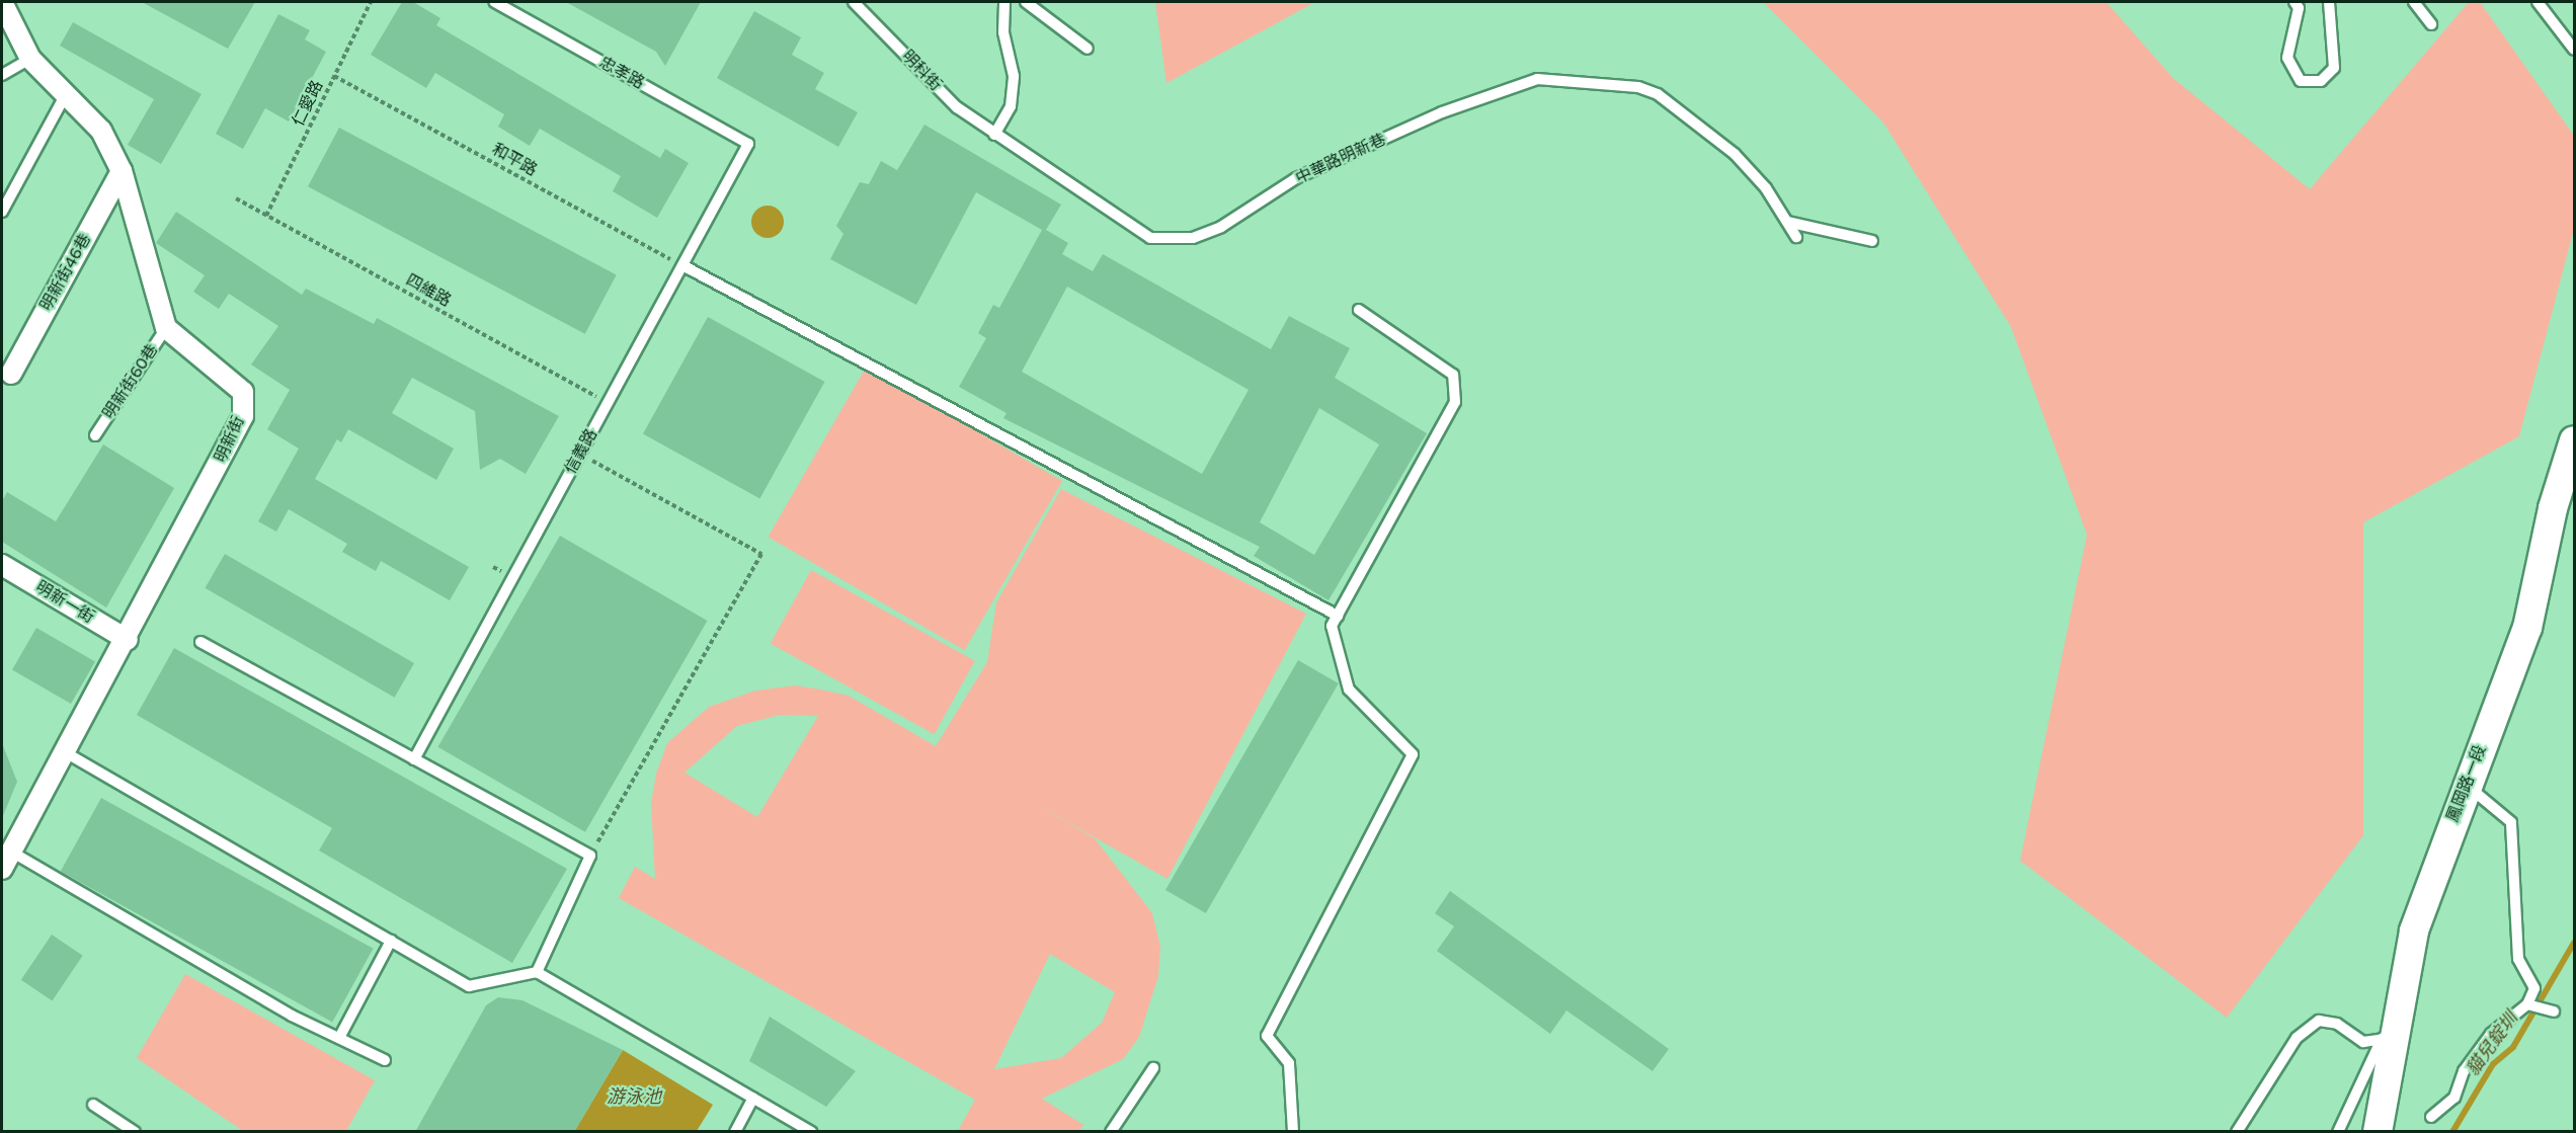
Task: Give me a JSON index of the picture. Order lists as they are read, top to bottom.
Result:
{
  "streets": {
    "street": [
      "明新街46巷",
      "明新街",
      "明新一街",
      "鳳岡路一段"
    ],
    "lane": [
      "明科街",
      "忠孝路",
      "中華路明新巷",
      "明新街60巷",
      "信義路"
    ],
    "path": ["仁愛路", "和平路", "四維路"]
  },
  "crossings": [
    ["明科街", "中華路明新巷"],
    ["忠孝路", "信義路"],
    ["仁愛路", "和平路"],
    ["仁愛路", "四維路"],
    ["和平路", "信義路"],
    ["四維路", "信義路"],
    ["明新街60巷", "明新街"],
    ["明新街", "明新一街"]
  ],
  "water": ["貓兒錠圳", "游泳池"]
}
